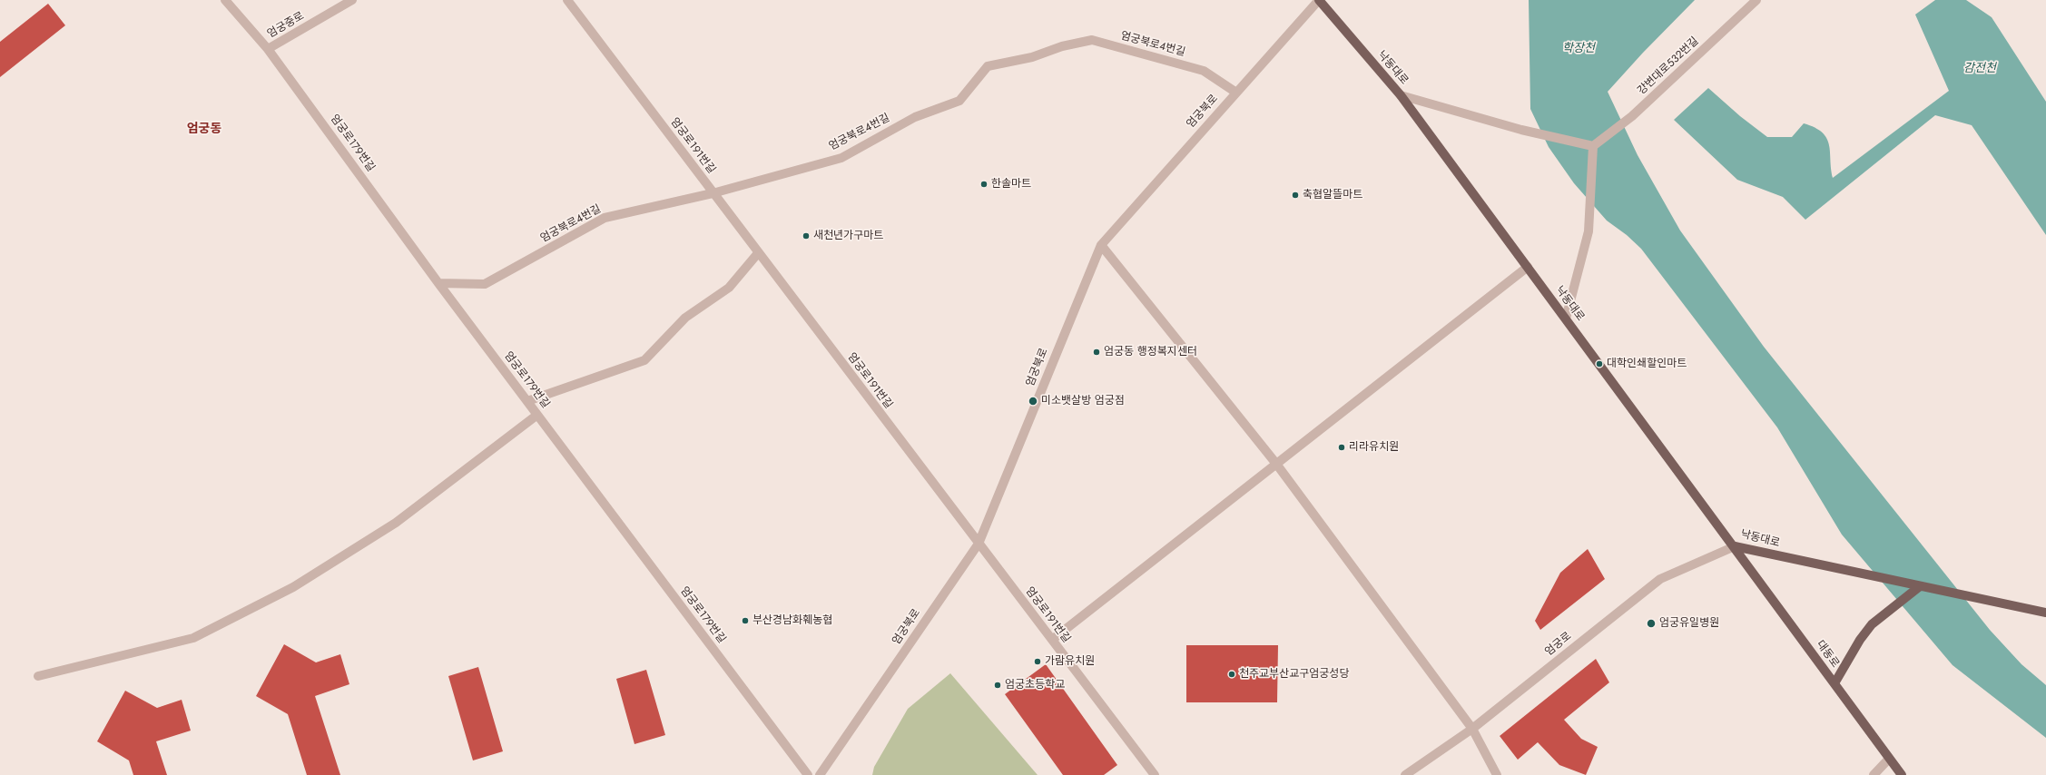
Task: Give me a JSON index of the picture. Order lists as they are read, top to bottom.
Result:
{
  "streets": {
    "main road": ["낙동대로", "대동로"],
    "street": [
      "엄궁중로",
      "엄궁북로4번길",
      "강변대로532번길",
      "엄궁북로",
      "엄궁로179번길",
      "엄궁로191번길",
      "엄궁로"
    ]
  },
  "crossings": [
    ["엄궁중로", "엄궁로179번길"],
    ["엄궁북로4번길", "엄궁북로"],
    ["엄궁북로4번길", "엄궁로179번길"],
    ["엄궁북로4번길", "엄궁로191번길"],
    ["낙동대로", "엄궁북로"],
    ["낙동대로", "엄궁로"],
    ["낙동대로", "대동로"],
    ["엄궁북로", "엄궁로191번길"],
    ["엄궁로", "대동로"]
  ],
  "districts": ["엄궁동"],
  "water": ["학장천", "감전천"],
  "places": [
    "한솔마트",
    "축협알뜰마트",
    "새천년가구마트",
    "엄궁동 행정복지센터",
    "대학인쇄할인마트",
    "미소뱃살방 엄궁점",
    "리라유치원",
    "부산경남화훼농협",
    "엄궁유일병원",
    "가람유치원",
    "천주교부산교구엄궁성당",
    "엄궁초등학교"
  ]
}
